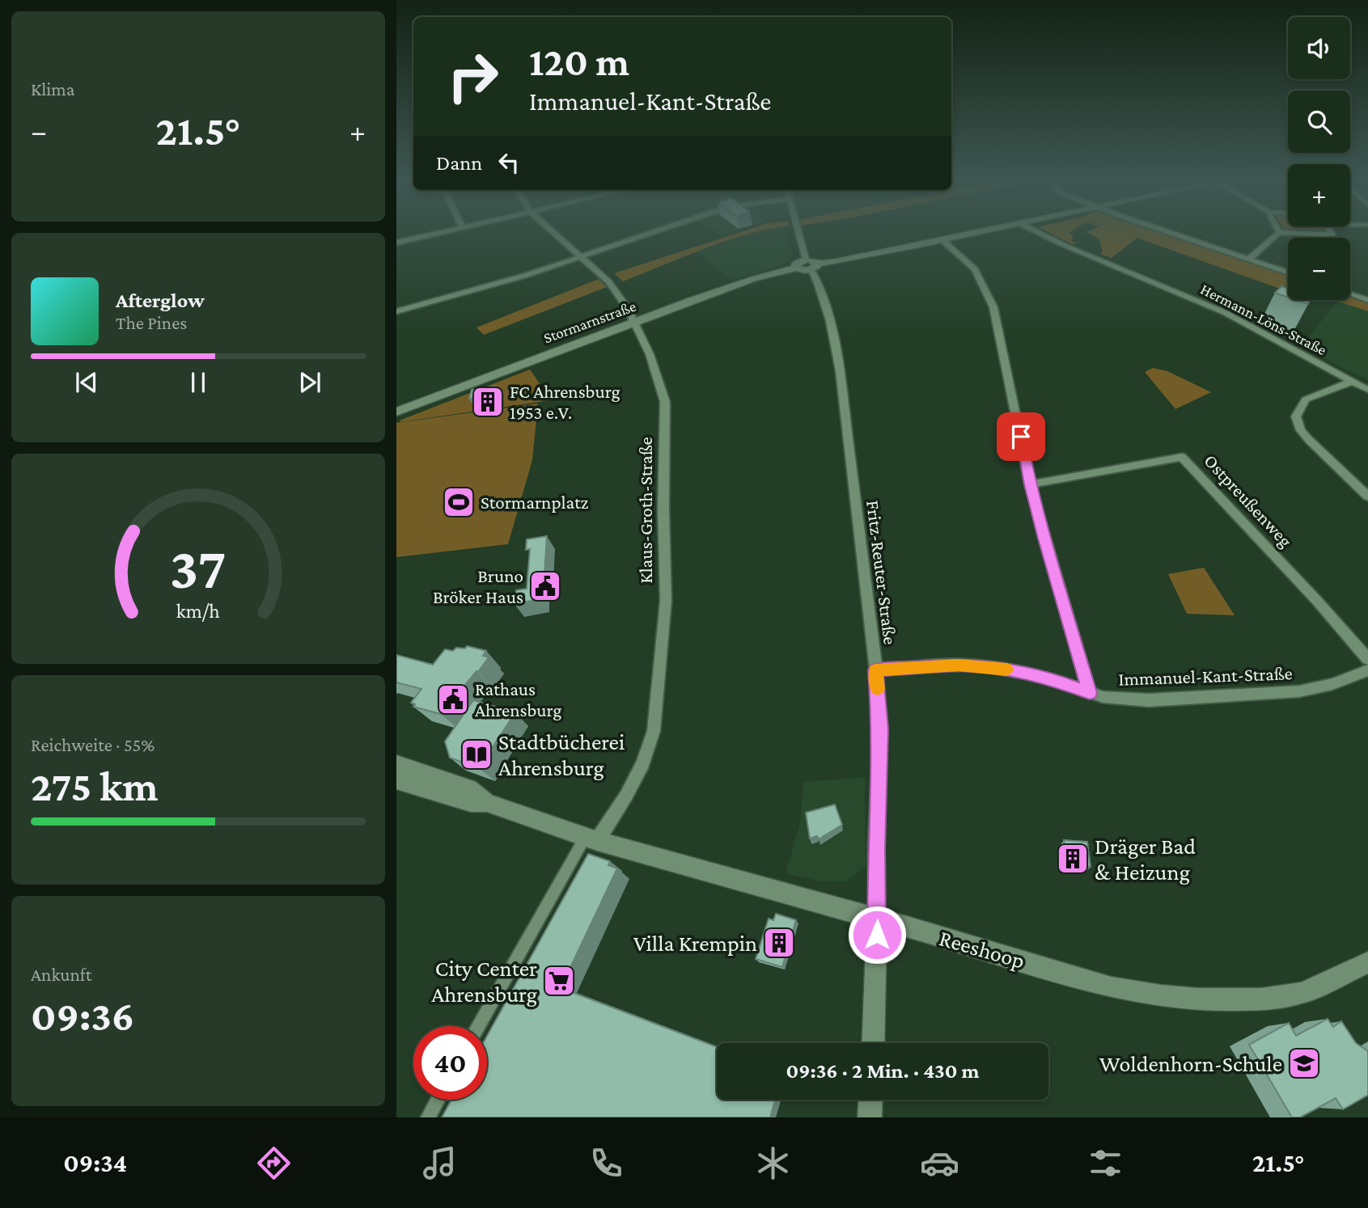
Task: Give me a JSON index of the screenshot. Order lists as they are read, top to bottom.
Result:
{
  "streets": {
    "street": [
      "Hermann-Löns-Straße",
      "Stormarnstraße",
      "Ostpreußenweg",
      "Klaus-Groth-Straße",
      "Fritz-Reuter-Straße",
      "Immanuel-Kant-Straße",
      "Reeshoop"
    ]
  },
  "crossings": [
    ["Stormarnstraße", "Klaus-Groth-Straße"],
    ["Stormarnstraße", "Fritz-Reuter-Straße"],
    ["Klaus-Groth-Straße", "Reeshoop"],
    ["Fritz-Reuter-Straße", "Immanuel-Kant-Straße"],
    ["Fritz-Reuter-Straße", "Reeshoop"]
  ],
  "places": {
    "building": ["FC Ahrensburg 1953 e.V.", "Dräger Bad & Heizung", "Villa Krempin"],
    "sports": ["Stormarnplatz"],
    "public building": ["Bruno Bröker Haus", "Rathaus Ahrensburg"],
    "library": ["Stadtbücherei Ahrensburg"],
    "supermarket": ["City Center Ahrensburg"],
    "school or university": ["Woldenhorn-Schule"]
  },
  "page": {
    "tile": [
      "Klima",
      ["Reichweite · 55%", "275 km"],
      ["Ankunft", "09:36"]
    ],
    "map_buttons": ["+", "−"],
    "turn": ["120 m", "Immanuel-Kant-Straße"],
    "heat": ["−", "21.5°", "+"],
    "then": "Dann",
    "song": ["Afterglow", "The Pines"],
    "limit": "40",
    "trip": "09:36 · 2 Min. · 430 m",
    "tabs": ["09:34", "21.5°"],
    "gauge": ["37", "km/h"]
  }
}
